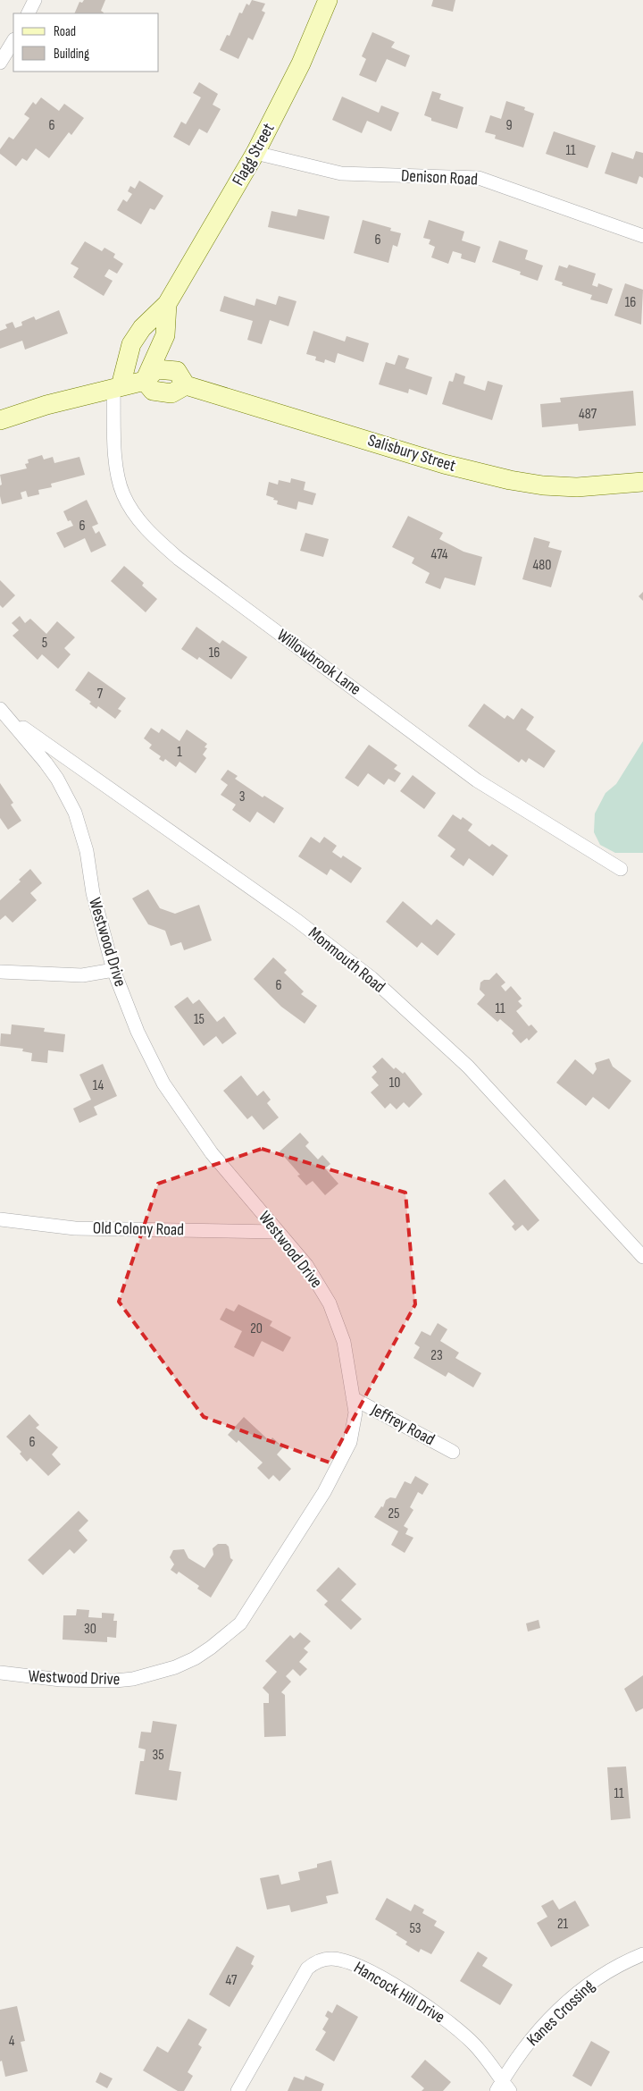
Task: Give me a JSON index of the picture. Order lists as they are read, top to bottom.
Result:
{
  "streets": {
    "main road": ["Flagg Street", "Salisbury Street"],
    "street": [
      "Denison Road",
      "Willowbrook Lane",
      "Westwood Drive",
      "Monmouth Road",
      "Old Colony Road",
      "Jeffrey Road",
      "Hancock Hill Drive",
      "Kanes Crossing"
    ]
  },
  "crossings": [
    ["Flagg Street", "Denison Road"],
    ["Flagg Street", "Salisbury Street"],
    ["Flagg Street", "Willowbrook Lane"],
    ["Salisbury Street", "Willowbrook Lane"],
    ["Westwood Drive", "Monmouth Road"],
    ["Westwood Drive", "Old Colony Road"],
    ["Westwood Drive", "Jeffrey Road"],
    ["Hancock Hill Drive", "Kanes Crossing"]
  ],
  "house_numbers": [
    "6",
    "9",
    "11",
    "6",
    "16",
    "487",
    "6",
    "474",
    "480",
    "5",
    "16",
    "7",
    "1",
    "3",
    "6",
    "11",
    "15",
    "10",
    "14",
    "20",
    "23",
    "6",
    "25",
    "30",
    "35",
    "11",
    "21",
    "53",
    "47",
    "4"
  ],
  "legend": ["Road", "Building"]
}
